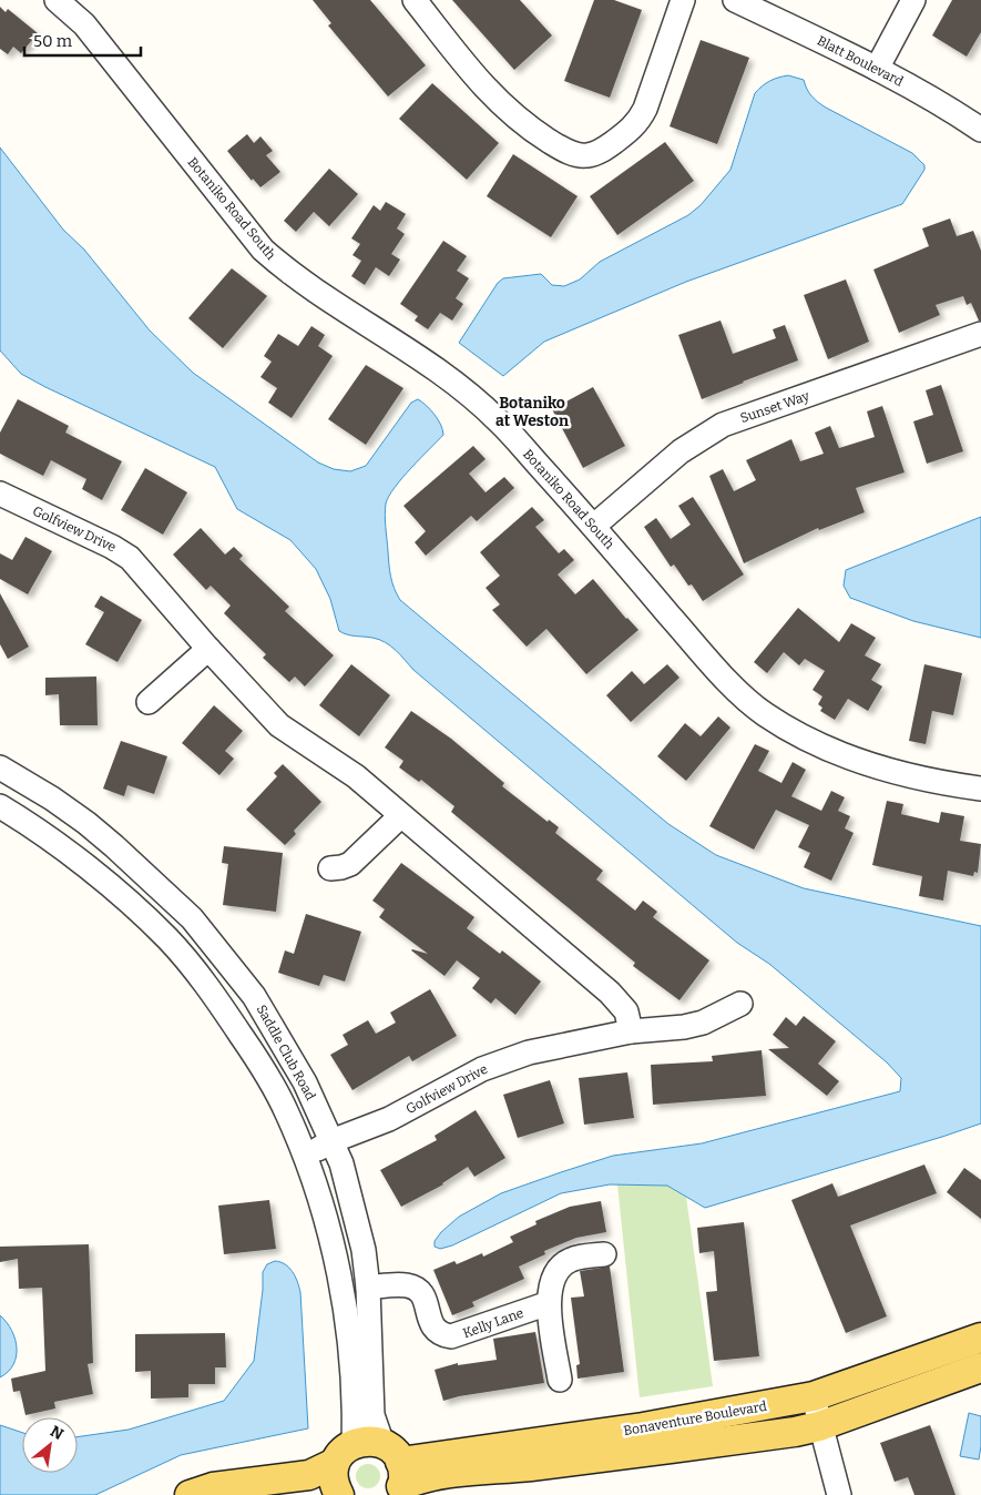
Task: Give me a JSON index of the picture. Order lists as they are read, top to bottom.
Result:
{
  "streets": {
    "main road": ["Bonaventure Boulevard"],
    "street": [
      "Blatt Boulevard",
      "Botaniko Road South",
      "Sunset Way",
      "Golfview Drive",
      "Saddle Club Road",
      "Kelly Lane"
    ]
  },
  "crossings": [
    ["Botaniko Road South", "Sunset Way"],
    ["Golfview Drive", "Saddle Club Road"],
    ["Saddle Club Road", "Kelly Lane"],
    ["Saddle Club Road", "Bonaventure Boulevard"]
  ],
  "districts": ["Botaniko at Weston"],
  "scale_bar": "50 m",
  "north": "top right"
}
